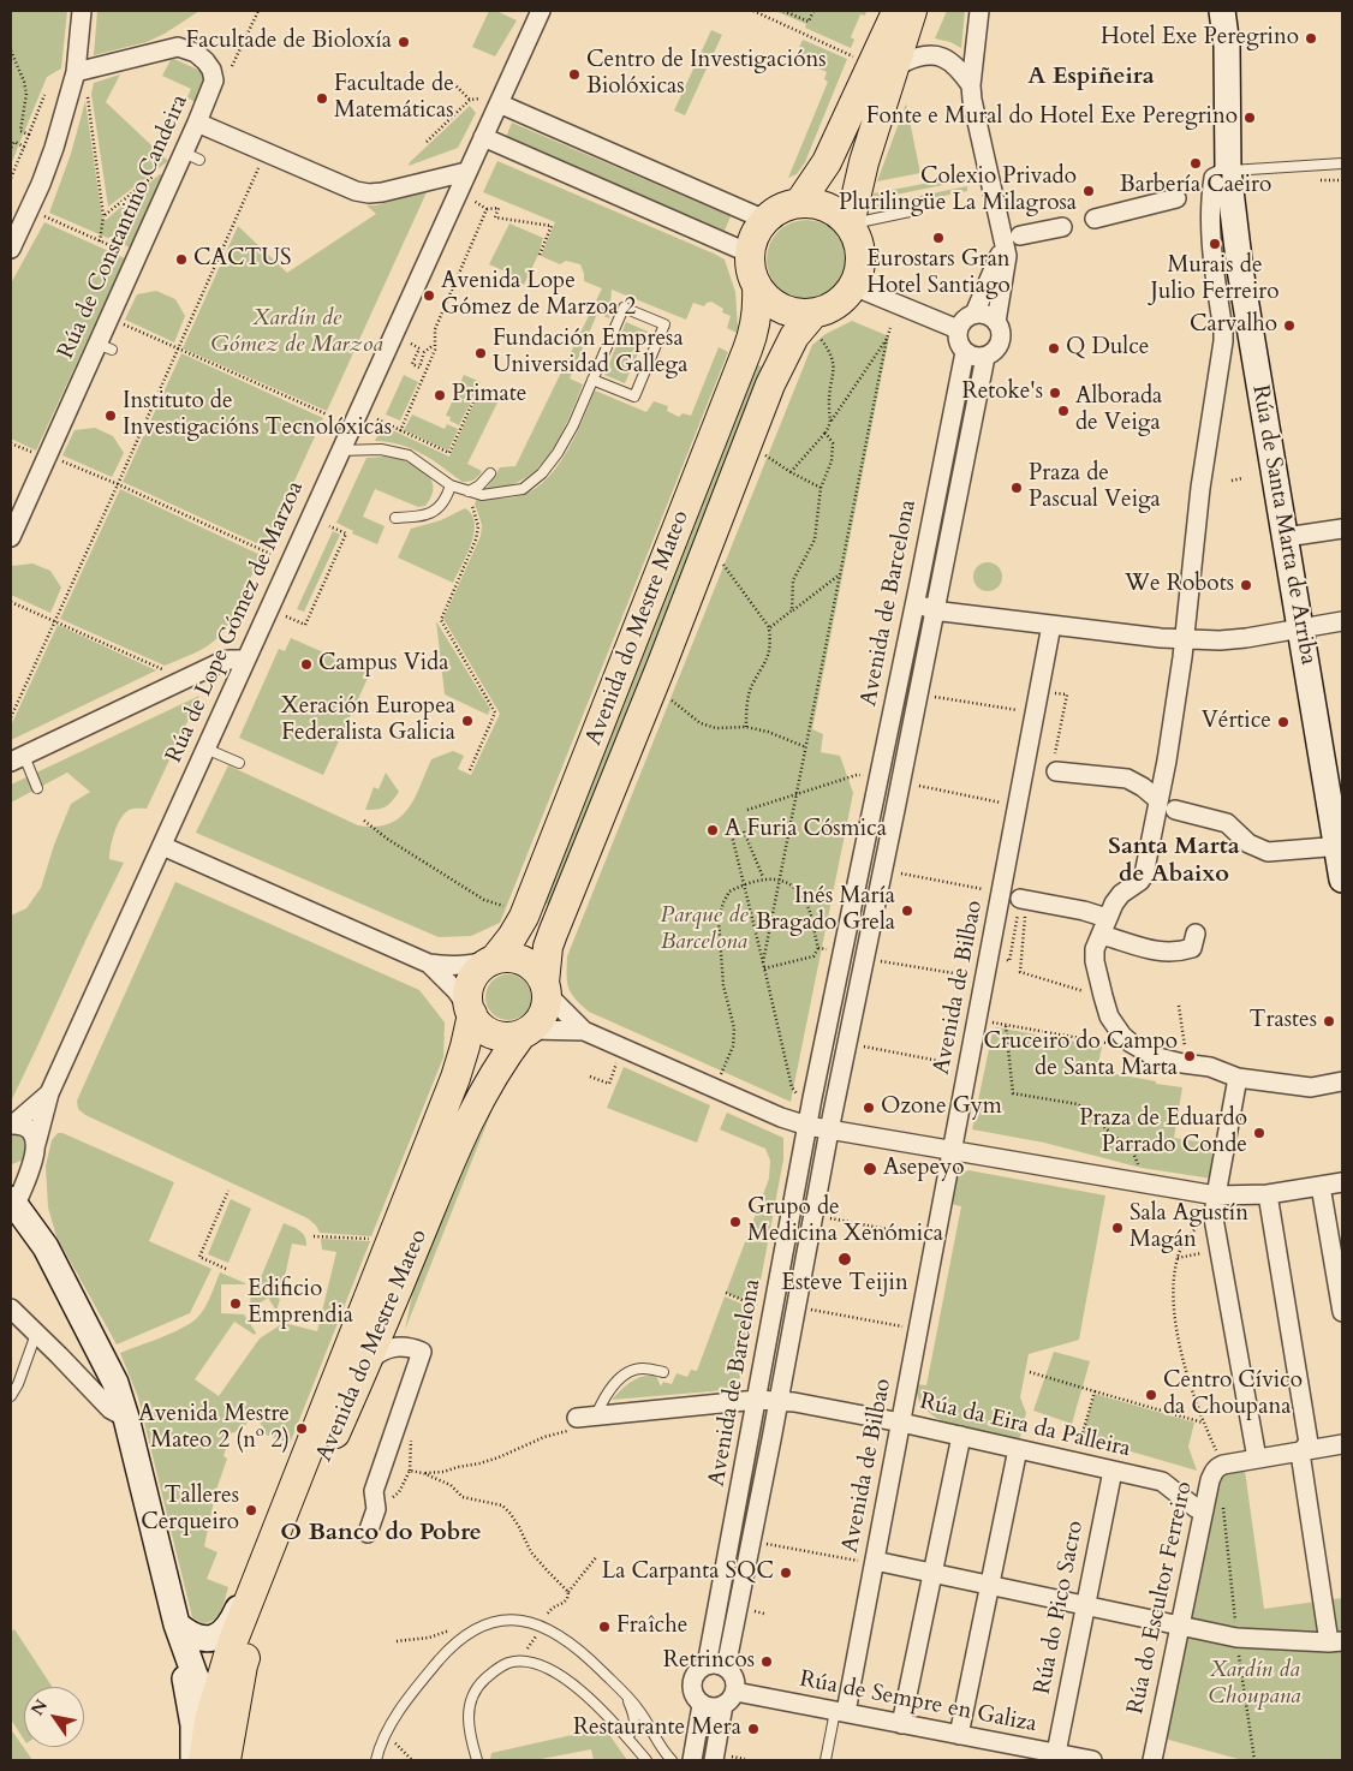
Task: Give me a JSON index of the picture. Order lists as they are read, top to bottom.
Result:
{
  "streets": {
    "main road": ["Avenida do Mestre Mateo"],
    "street": [
      "Rúa de Constantino Candeira",
      "Rúa de Santa Marta de Arriba",
      "Avenida de Barcelona",
      "Rúa de Lope Gómez de Marzoa",
      "Avenida de Bilbao",
      "Rúa da Eira da Palleira",
      "Rúa do Escultor Ferreiro",
      "Rúa do Pico Sacro",
      "Rúa de Sempre en Galiza"
    ]
  },
  "crossings": [
    ["Avenida de Barcelona", "Rúa da Eira da Palleira"],
    ["Avenida de Barcelona", "Rúa de Sempre en Galiza"],
    ["Avenida de Bilbao", "Rúa da Eira da Palleira"],
    ["Avenida de Bilbao", "Rúa de Sempre en Galiza"],
    ["Rúa da Eira da Palleira", "Rúa do Escultor Ferreiro"],
    ["Rúa da Eira da Palleira", "Rúa do Pico Sacro"],
    ["Rúa do Pico Sacro", "Rúa de Sempre en Galiza"]
  ],
  "districts": ["A Espiñeira", "Santa Marta de Abaixo", "O Banco do Pobre"],
  "parks": ["Xardín de Gómez de Marzoa", "Parque de Barcelona", "Xardín da Choupana"],
  "places": [
    "Hotel Exe Peregrino",
    "Facultade de Bioloxía",
    "Centro de Investigacións Biolóxicas",
    "Facultade de Matemáticas",
    "Fonte e Mural do Hotel Exe Peregrino",
    "Barbería Caeiro",
    "Colexio Privado Plurilingüe La Milagrosa",
    "Eurostars Gran Hotel Santiago",
    "Murais de Julio Ferreiro",
    "CACTUS",
    "Avenida Lope Gómez de Marzoa 2",
    "Carvalho",
    "Q Dulce",
    "Fundación Empresa Universidad Gallega",
    "Retoke's",
    "Primate",
    "Alborada de Veiga",
    "Instituto de Investigacións Tecnolóxicas",
    "Praza de Pascual Veiga",
    "We Robots",
    "Campus Vida",
    "Xeración Europea Federalista Galicia",
    "Vértice",
    "A Furia Cósmica",
    "Inés María Bragado Grela",
    "Trastes",
    "Cruceiro do Campo de Santa Marta",
    "Ozone Gym",
    "Praza de Eduardo Parrado Conde",
    "Asepeyo",
    "Grupo de Medicina Xenómica",
    "Sala Agustín Magán",
    "Esteve Teijin",
    "Edificio Emprendia",
    "Centro Cívico da Choupana",
    "Avenida Mestre Mateo 2 (nº 2)",
    "Talleres Cerqueiro",
    "La Carpanta SQC",
    "Fraîche",
    "Retrincos",
    "Restaurante Mera"
  ],
  "north": "top left"
}
